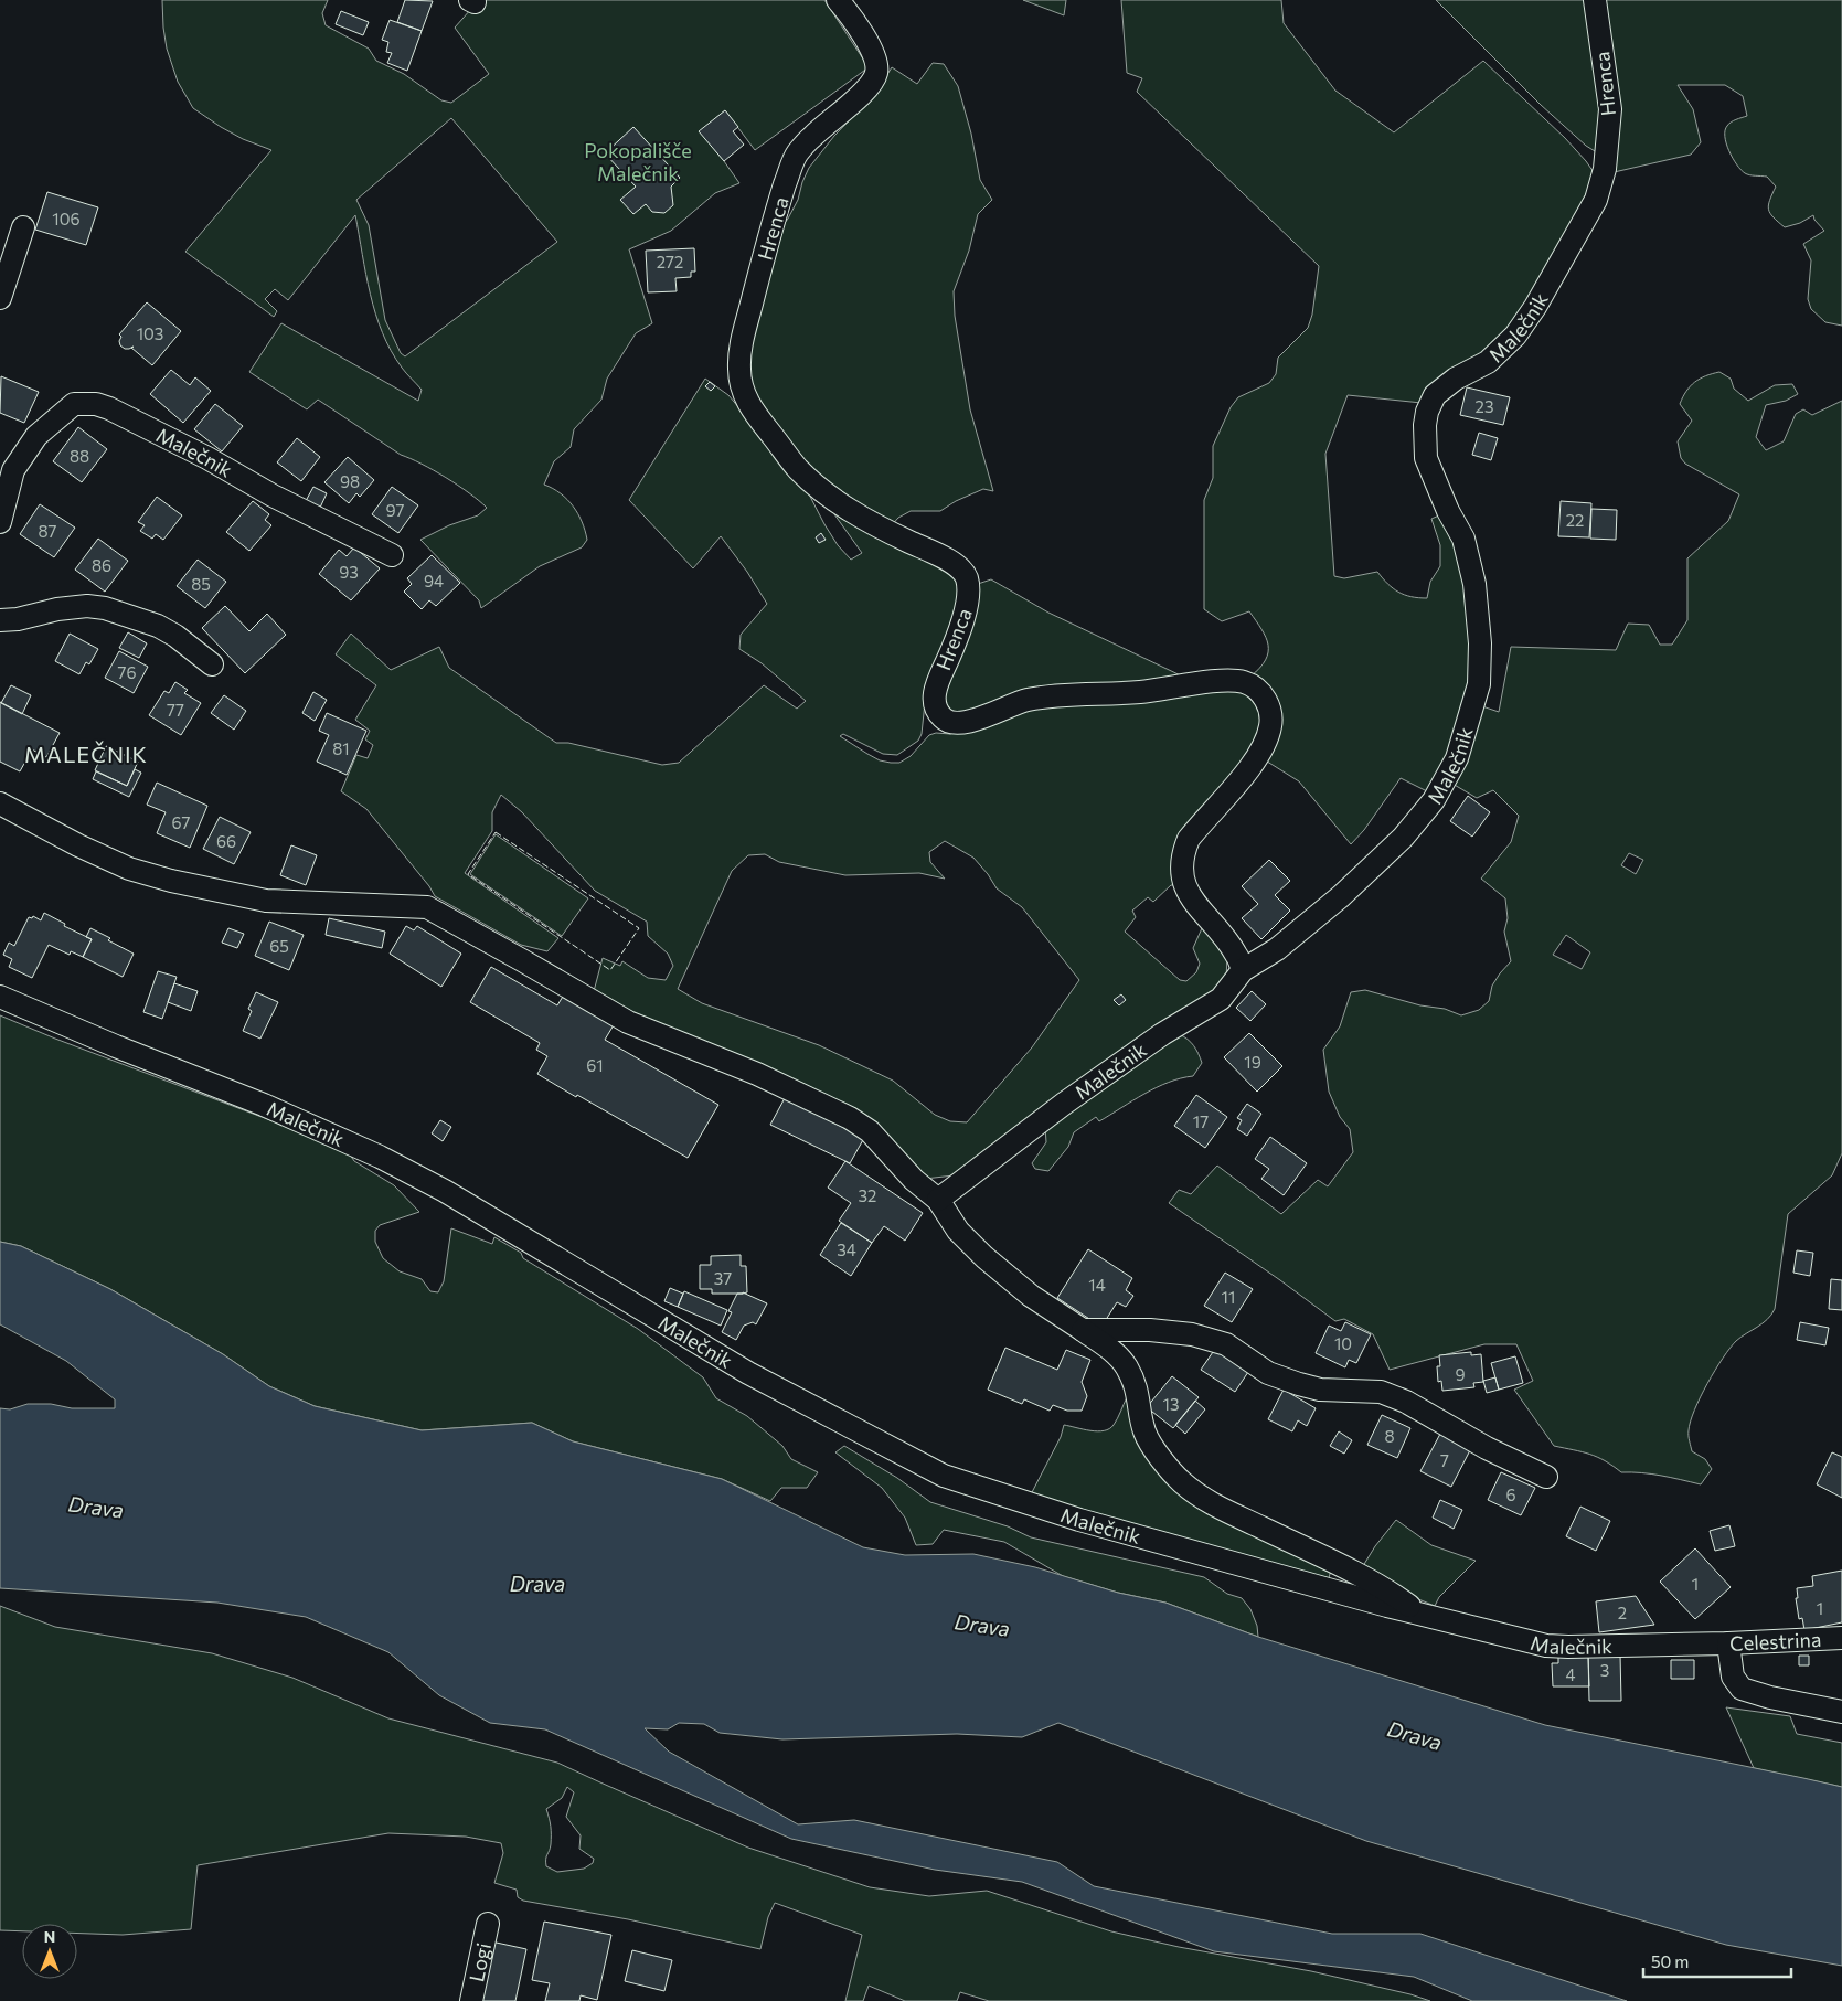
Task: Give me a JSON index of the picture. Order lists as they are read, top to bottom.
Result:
{
  "streets": {
    "street": [
      "Hrenca",
      "Malečnik",
      "Celestrina",
      "Logi"
    ]
  },
  "crossings": [
    ["Hrenca", "Malečnik"],
    ["Malečnik", "Celestrina"]
  ],
  "districts": ["MALEČNIK"],
  "water": ["Drava"],
  "parks": ["Pokopališče Malečnik"],
  "house_numbers": [
    "106",
    "272",
    "103",
    "23",
    "88",
    "98",
    "97",
    "22",
    "87",
    "86",
    "93",
    "94",
    "85",
    "76",
    "77",
    "81",
    "67",
    "66",
    "65",
    "19",
    "61",
    "17",
    "32",
    "34",
    "37",
    "14",
    "11",
    "10",
    "9",
    "13",
    "8",
    "7",
    "6",
    "1",
    "1",
    "2",
    "3",
    "4"
  ],
  "scale_bar": "50 m",
  "north": "top"
}
